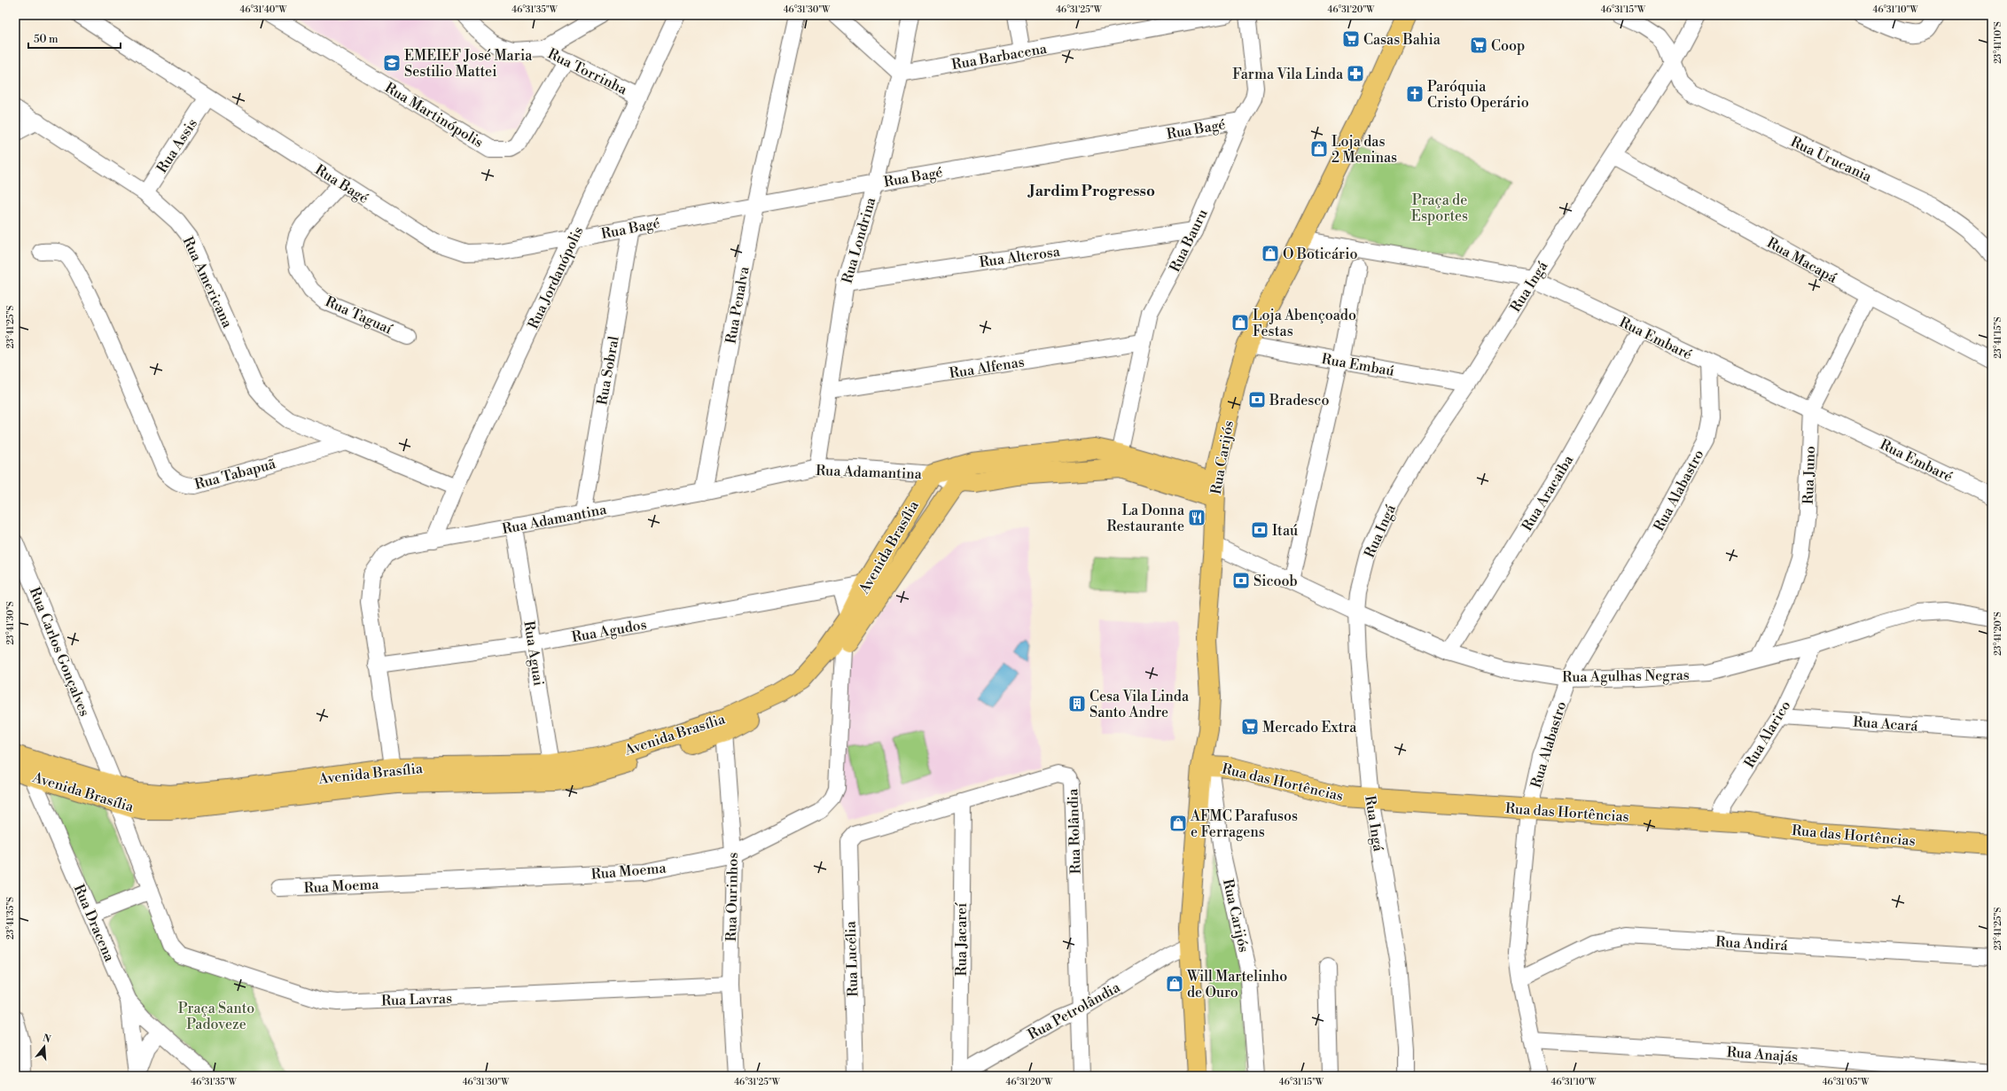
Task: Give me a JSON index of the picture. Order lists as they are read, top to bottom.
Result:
{
  "streets": {
    "main road": ["Rua Carijós", "Avenida Brasília", "Rua das Hortências"],
    "street": [
      "Rua Barbacena",
      "Rua Torrinha",
      "Rua Martinópolis",
      "Rua Bagé",
      "Rua Assis",
      "Rua Urucania",
      "Rua Londrina",
      "Rua Bauru",
      "Rua Alterosa",
      "Rua Macapá",
      "Rua Jordanópolis",
      "Rua Americana",
      "Rua Ingá",
      "Rua Penalva",
      "Rua Taguaí",
      "Rua Embaré",
      "Rua Embaú",
      "Rua Alfenas",
      "Rua Sobral",
      "Rua Adamantina",
      "Rua Tabapuã",
      "Rua Juno",
      "Rua Alabastro",
      "Rua Aracaiba",
      "Rua Agudos",
      "Rua Carlos Gonçalves",
      "Rua Aguai",
      "Rua Agulhas Negras",
      "Rua Acará",
      "Rua Alarico",
      "Rua Rolândia",
      "Rua Moema",
      "Rua Ourinhos",
      "Rua Dracena",
      "Rua Jacareí",
      "Rua Andirá",
      "Rua Lucélia",
      "Rua Lavras",
      "Rua Petrolândia",
      "Rua Anajás"
    ]
  },
  "crossings": [
    ["Rua Barbacena", "Rua Londrina"],
    ["Rua Torrinha", "Rua Martinópolis"],
    ["Rua Torrinha", "Rua Jordanópolis"],
    ["Rua Bagé", "Rua Assis"],
    ["Rua Bagé", "Rua Londrina"],
    ["Rua Bagé", "Rua Bauru"],
    ["Rua Bagé", "Rua Jordanópolis"],
    ["Rua Bagé", "Rua Penalva"],
    ["Rua Bagé", "Rua Taguaí"],
    ["Rua Bagé", "Rua Sobral"],
    ["Rua Assis", "Rua Americana"],
    ["Rua Urucania", "Rua Ingá"],
    ["Rua Londrina", "Rua Alterosa"],
    ["Rua Londrina", "Rua Alfenas"],
    ["Rua Londrina", "Rua Adamantina"],
    ["Rua Bauru", "Rua Alterosa"],
    ["Rua Bauru", "Rua Alfenas"],
    ["Rua Macapá", "Rua Ingá"],
    ["Rua Macapá", "Rua Juno"],
    ["Rua Jordanópolis", "Rua Adamantina"],
    ["Rua Americana", "Rua Tabapuã"],
    ["Rua Ingá", "Rua Embaré"],
    ["Rua Ingá", "Rua Embaú"],
    ["Rua Ingá", "Rua Agulhas Negras"],
    ["Rua Ingá", "Rua das Hortências"],
    ["Rua Penalva", "Rua Adamantina"],
    ["Rua Embaré", "Rua Carijós"],
    ["Rua Embaré", "Rua Juno"],
    ["Rua Embaré", "Rua Alabastro"],
    ["Rua Embaré", "Rua Aracaiba"],
    ["Rua Embaú", "Rua Carijós"],
    ["Rua Sobral", "Rua Adamantina"],
    ["Rua Carijós", "Rua Agulhas Negras"],
    ["Rua Carijós", "Rua das Hortências"],
    ["Rua Carijós", "Rua Petrolândia"],
    ["Rua Adamantina", "Avenida Brasília"],
    ["Rua Adamantina", "Rua Agudos"],
    ["Rua Adamantina", "Rua Aguai"],
    ["Rua Juno", "Rua Agulhas Negras"],
    ["Rua Alabastro", "Rua Agulhas Negras"],
    ["Rua Alabastro", "Rua das Hortências"],
    ["Rua Alabastro", "Rua Andirá"],
    ["Rua Alabastro", "Rua Anajás"],
    ["Rua Aracaiba", "Rua Agulhas Negras"],
    ["Avenida Brasília", "Rua Agudos"],
    ["Avenida Brasília", "Rua Carlos Gonçalves"],
    ["Avenida Brasília", "Rua Aguai"],
    ["Avenida Brasília", "Rua Moema"],
    ["Avenida Brasília", "Rua Ourinhos"],
    ["Avenida Brasília", "Rua Dracena"],
    ["Avenida Brasília", "Rua Lavras"],
    ["Rua Agudos", "Rua Aguai"],
    ["Rua Carlos Gonçalves", "Rua Lavras"],
    ["Rua Agulhas Negras", "Rua Alarico"],
    ["Rua Acará", "Rua Alarico"],
    ["Rua Alarico", "Rua das Hortências"],
    ["Rua Rolândia", "Rua Jacareí"],
    ["Rua Rolândia", "Rua Lucélia"],
    ["Rua Rolândia", "Rua Petrolândia"],
    ["Rua Moema", "Rua Ourinhos"],
    ["Rua Ourinhos", "Rua Lavras"],
    ["Rua Jacareí", "Rua Petrolândia"]
  ],
  "districts": ["Jardim Progresso"],
  "parks": ["Praça de Esportes", "Praça Santo Padoveze"],
  "places": {
    "supermarket": ["Casas Bahia", "Coop", "Mercado Extra"],
    "school or university": ["EMEIEF José Maria Sestilio Mattei"],
    "pharmacy": ["Farma Vila Linda"],
    "church": ["Paróquia Cristo Operário"],
    "shop": [
      "Loja das 2 Meninas",
      "O Boticário",
      "Loja Abençoado Festas",
      "AFMC Parafusos e Ferragens",
      "Will Martelinho de Ouro"
    ],
    "bank": ["Bradesco", "Itaú", "Sicoob"],
    "restaurant": ["La Donna Restaurante"],
    "building": ["Cesa Vila Linda Santo Andre"]
  },
  "scale_bar": "50 m",
  "north": "top",
  "coordinates": [
    "46°31'40\"W",
    "46°31'35\"W",
    "46°31'30\"W",
    "46°31'25\"W",
    "46°31'20\"W",
    "46°31'15\"W",
    "46°31'10\"W",
    "23°41'10\"S",
    "23°41'25\"S",
    "23°41'15\"S",
    "23°41'30\"S",
    "23°41'20\"S",
    "23°41'35\"S",
    "46°31'05\"W"
  ]
}
